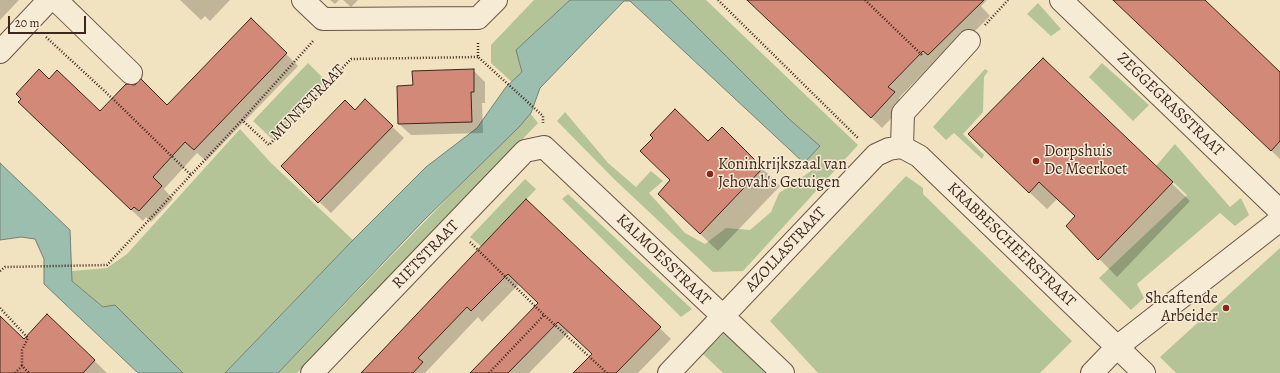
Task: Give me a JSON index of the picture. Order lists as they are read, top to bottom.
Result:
{
  "streets": {
    "street": [
      "ZEGGEGRASSTRAAT",
      "KRABBESCHEERSTRAAT",
      "AZOLLASTRAAT",
      "RIETSTRAAT",
      "KALMOESSTRAAT"
    ],
    "path": ["MUNTSTRAAT"]
  },
  "crossings": [
    ["KRABBESCHEERSTRAAT", "AZOLLASTRAAT"],
    ["AZOLLASTRAAT", "KALMOESSTRAAT"],
    ["RIETSTRAAT", "KALMOESSTRAAT"]
  ],
  "places": ["Dorpshuis De Meerkoet", "Koninkrijkszaal van Jehovah's Getuigen", "Shcaftende Arbeider"],
  "scale_bar": "20 m"
}
